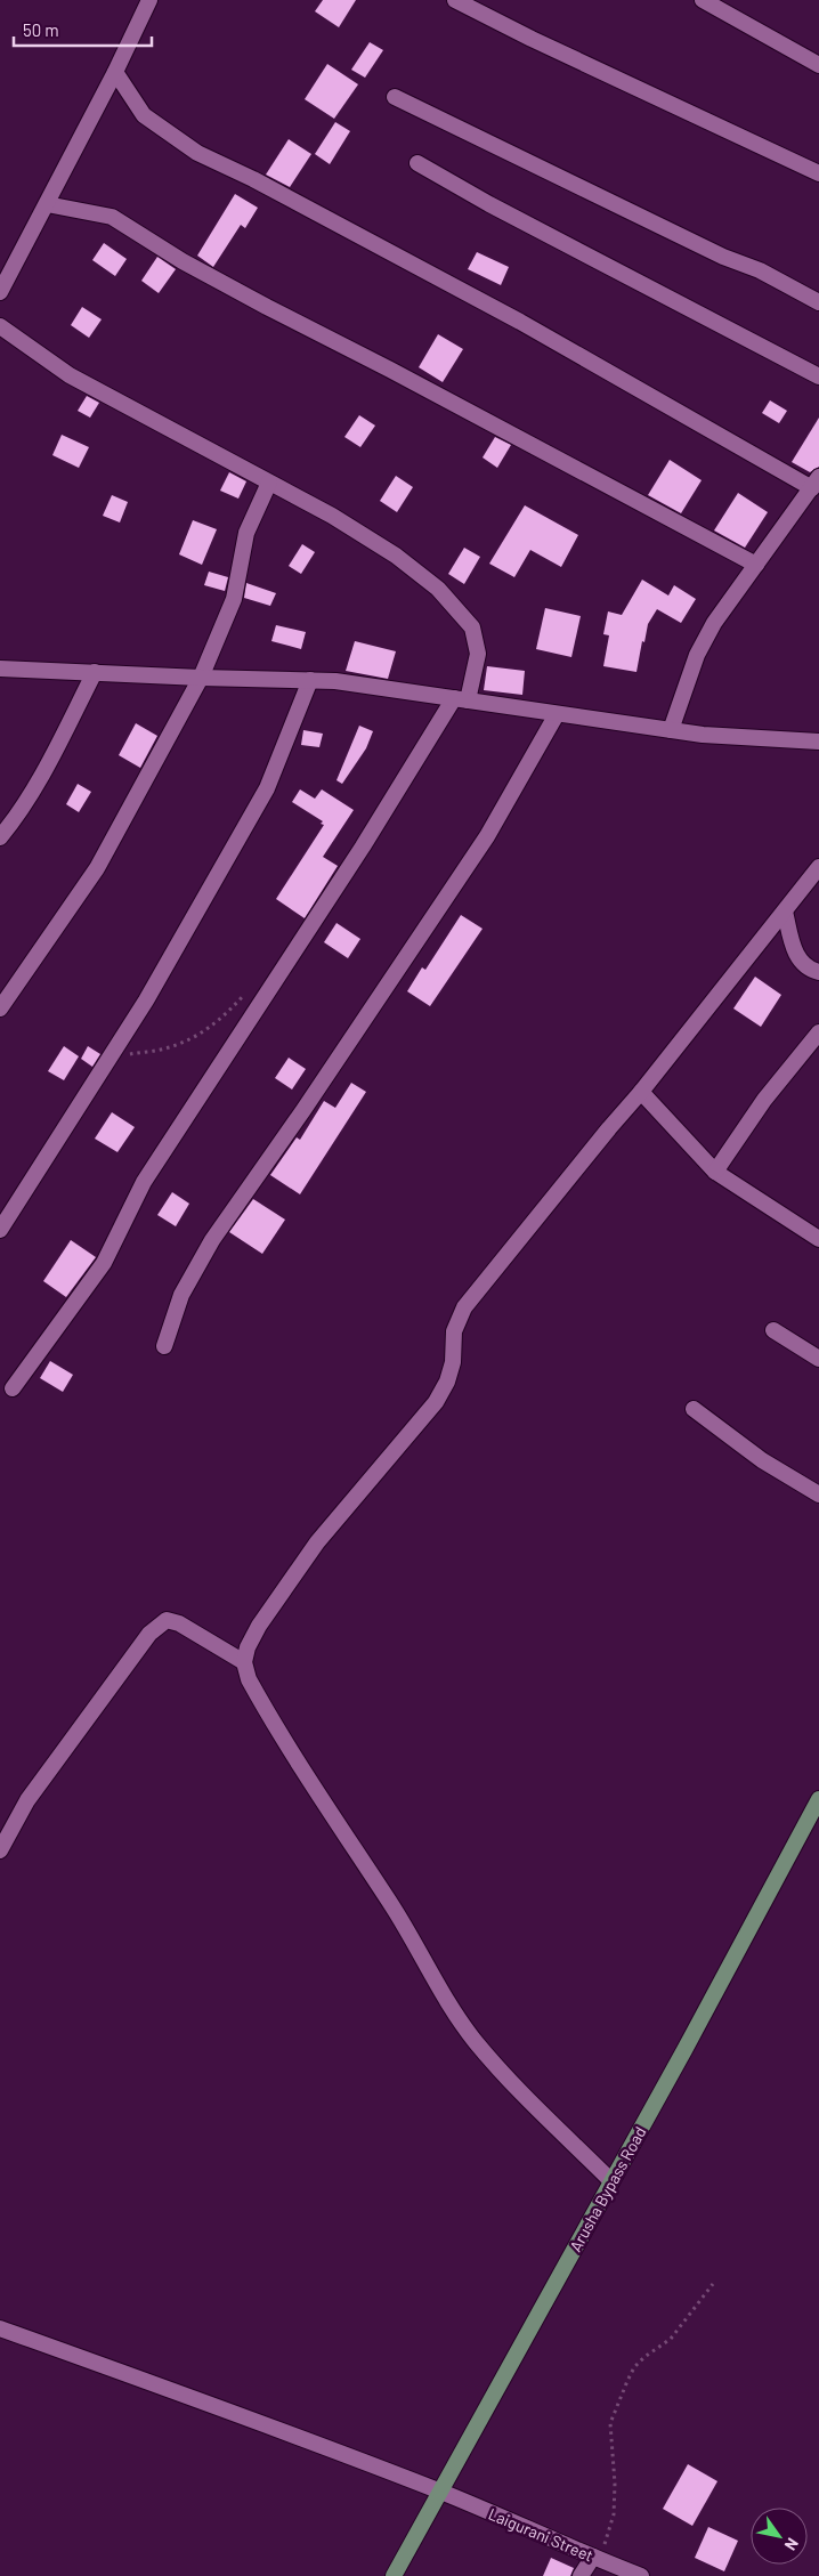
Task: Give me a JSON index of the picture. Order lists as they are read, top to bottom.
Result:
{
  "streets": {
    "main road": ["Arusha Bypass Road"],
    "street": ["Laigurani Street"]
  },
  "crossings": [
    ["Arusha Bypass Road", "Laigurani Street"]
  ],
  "scale_bar": "50 m",
  "north": "bottom right"
}
